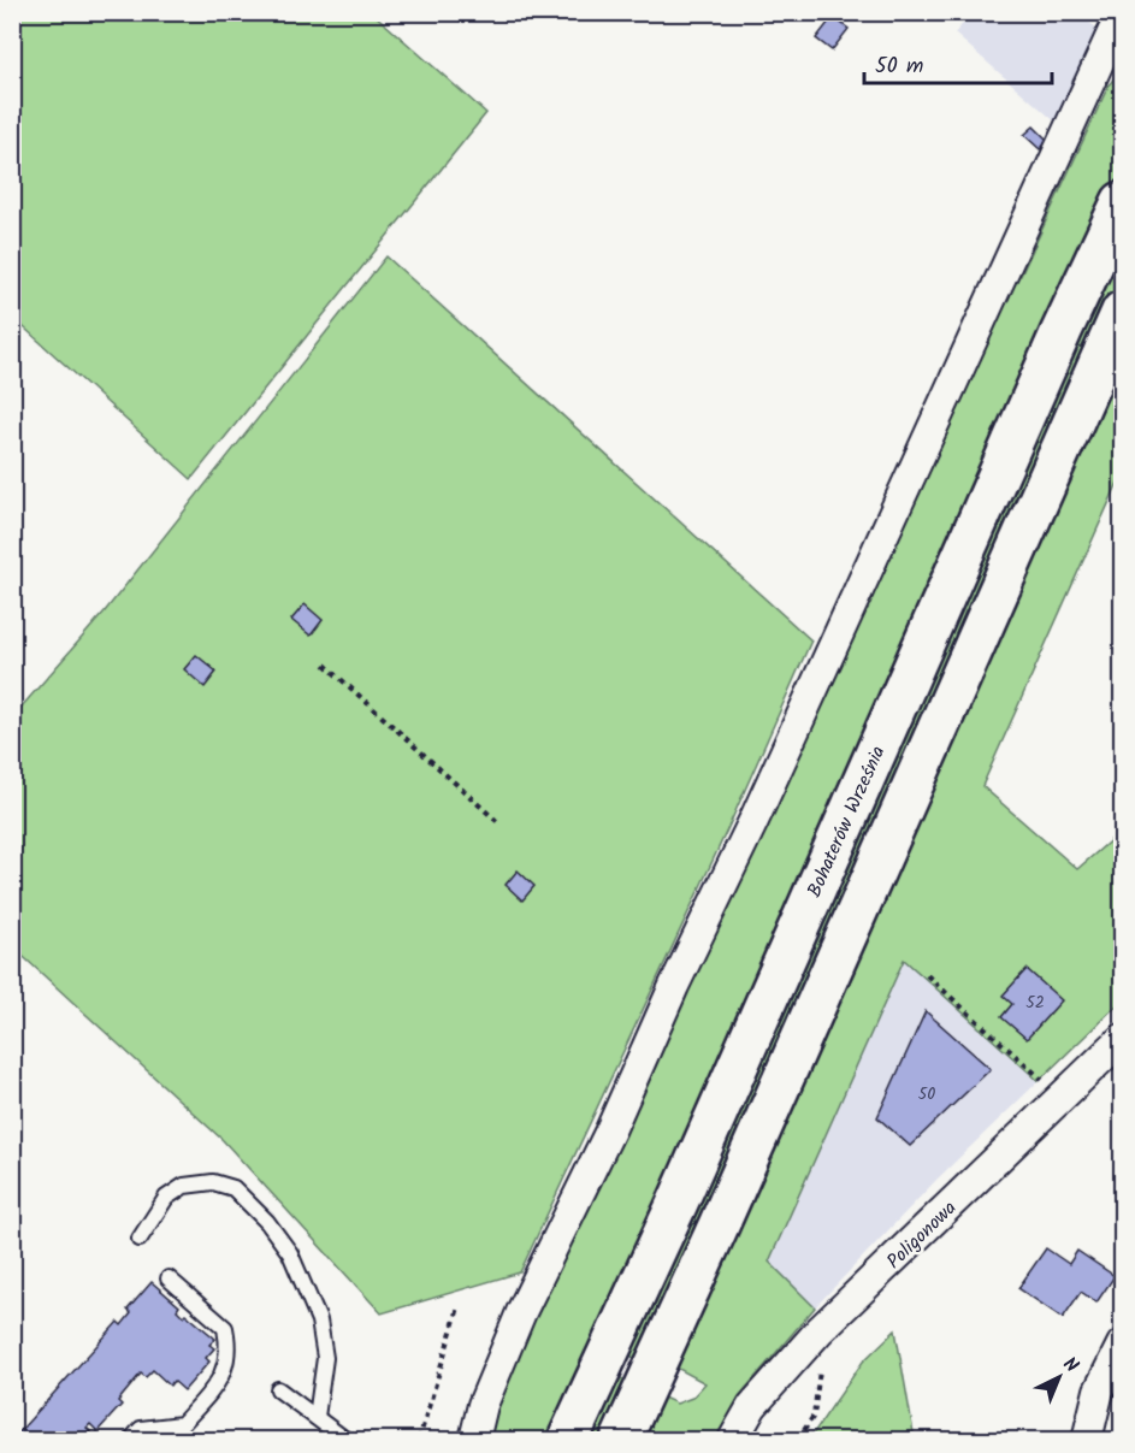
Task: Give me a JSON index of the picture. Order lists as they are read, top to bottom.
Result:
{
  "streets": {
    "main road": ["Bohaterów Września"],
    "street": ["Poligonowa"]
  },
  "house_numbers": ["52", "50"],
  "scale_bar": "50 m",
  "north": "top right"
}
